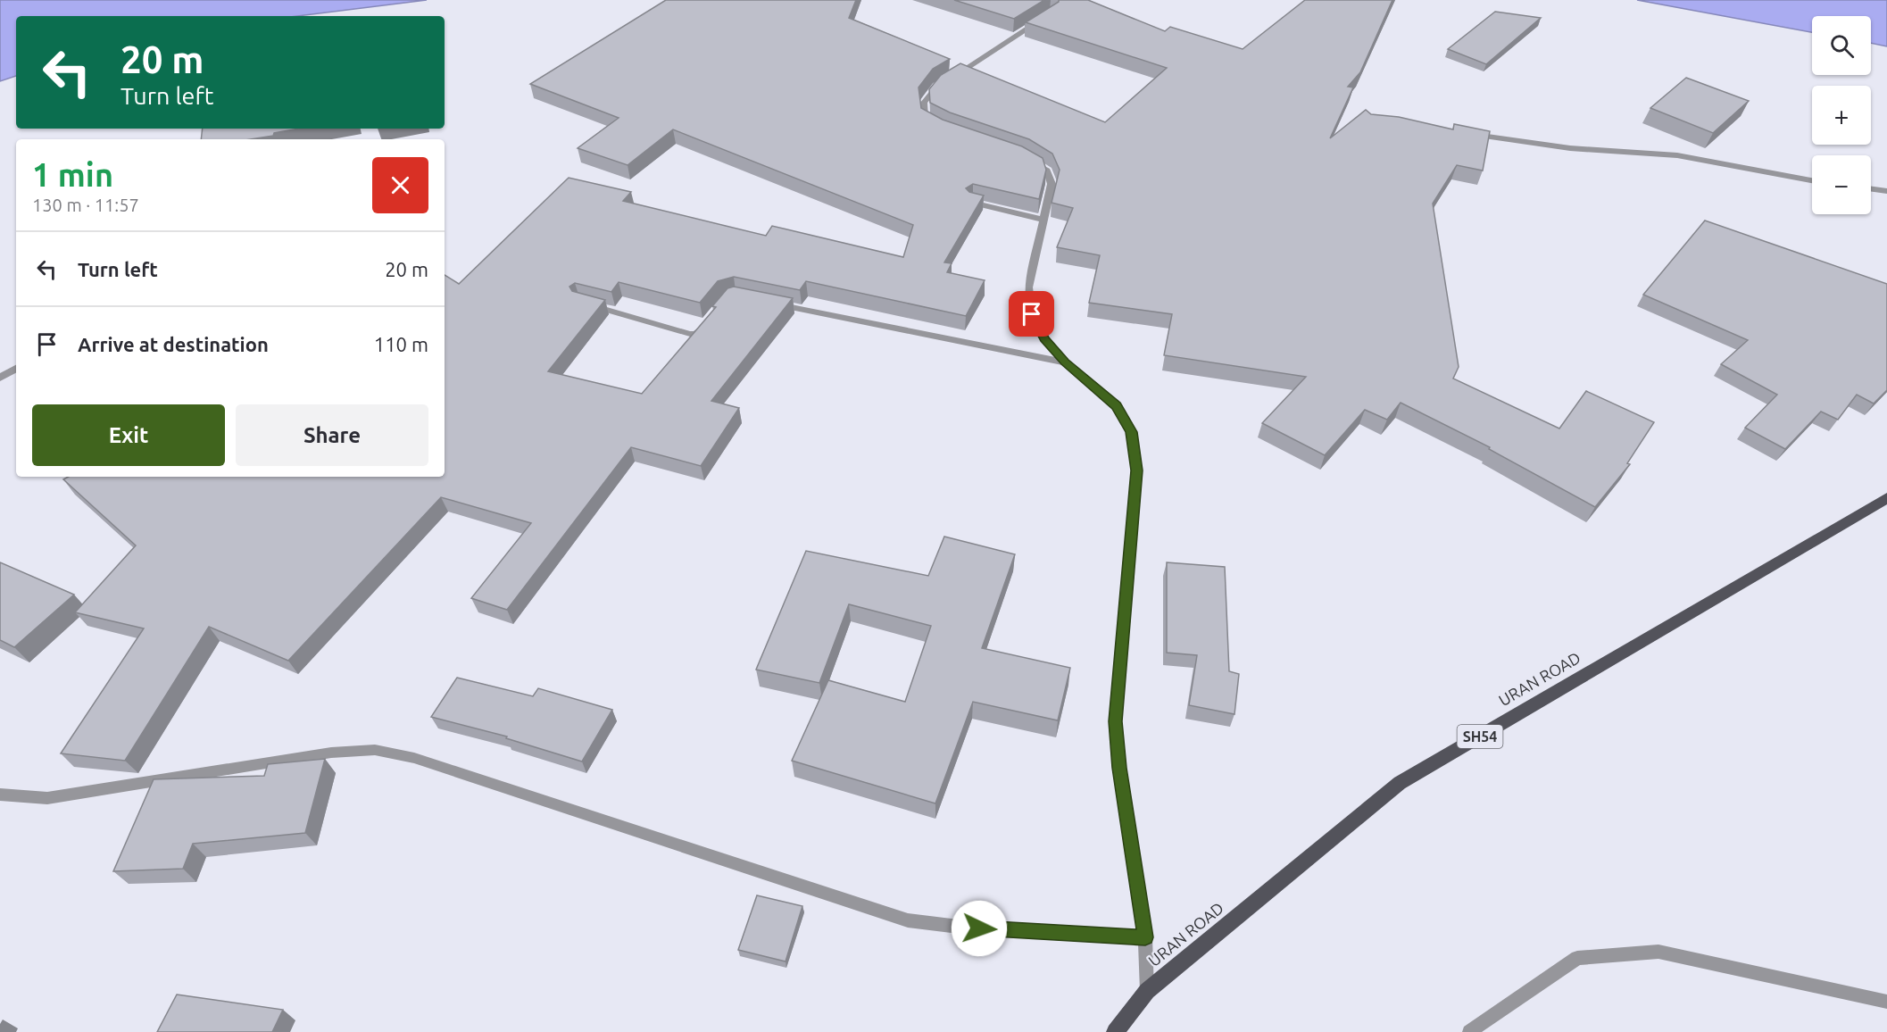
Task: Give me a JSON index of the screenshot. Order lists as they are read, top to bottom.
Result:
{
  "streets": {
    "main road": ["URAN ROAD", "SH54"]
  },
  "page": {
    "map_buttons": ["+", "−"],
    "turn": ["20 m", "Turn left"],
    "heading": ["1 min", "130 m · 11:57"],
    "list": [
      {
        "name": "Turn left",
        "value": "20 m"
      },
      {
        "name": "Arrive at destination",
        "value": "110 m"
      }
    ],
    "buttons": ["Exit", "Share"]
  }
}
